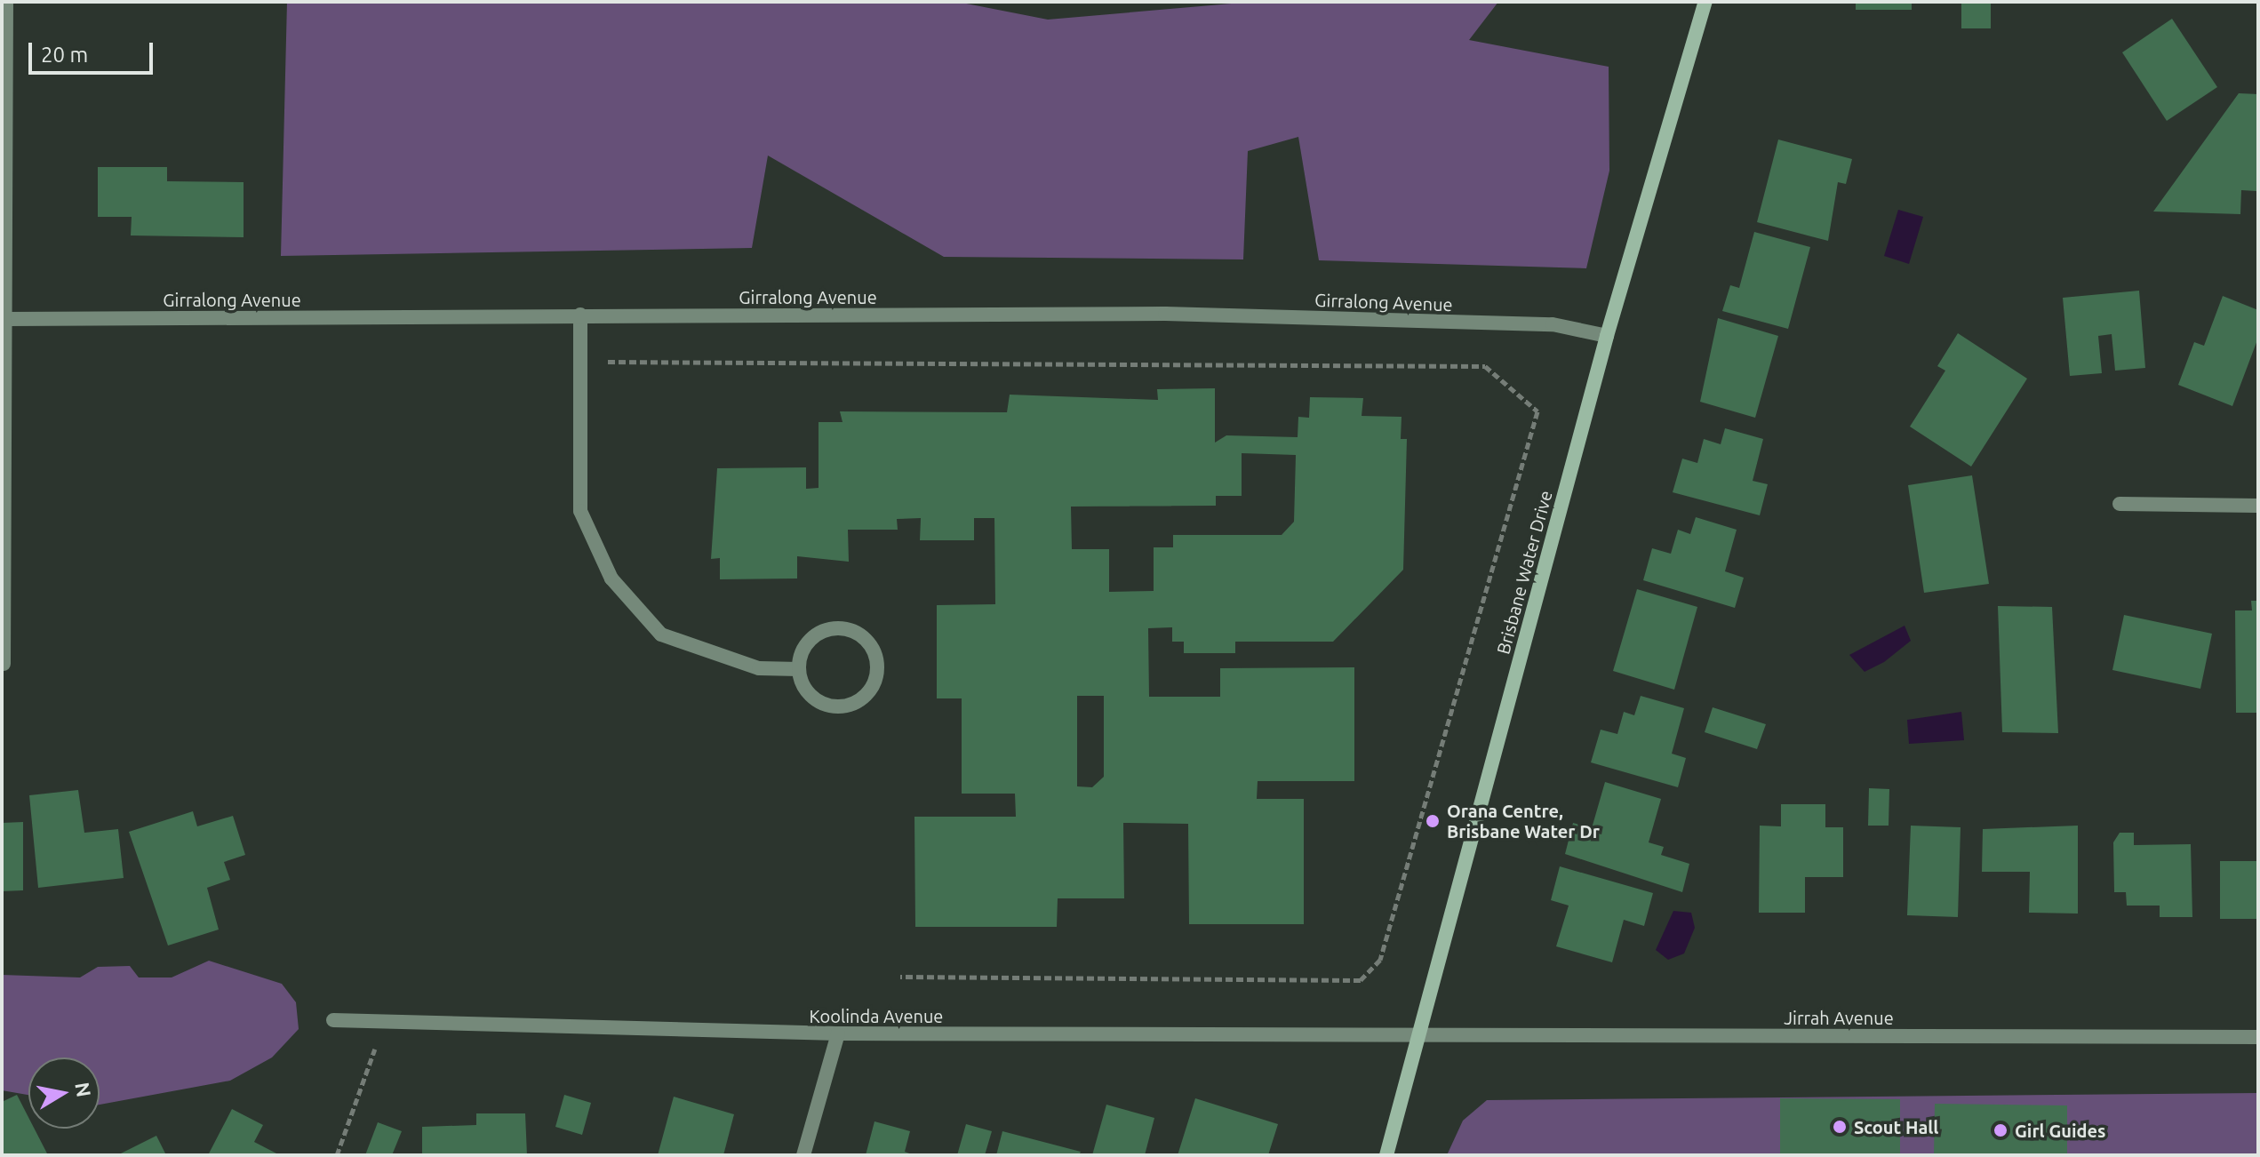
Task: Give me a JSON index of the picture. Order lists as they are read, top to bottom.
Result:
{
  "streets": {
    "main road": ["Brisbane Water Drive"],
    "street": ["Girralong Avenue", "Koolinda Avenue", "Jirrah Avenue"]
  },
  "crossings": [
    ["Girralong Avenue", "Brisbane Water Drive"],
    ["Brisbane Water Drive", "Koolinda Avenue"],
    ["Brisbane Water Drive", "Jirrah Avenue"],
    ["Koolinda Avenue", "Jirrah Avenue"]
  ],
  "places": ["Orana Centre, Brisbane Water Dr", "Scout Hall", "Girl Guides"],
  "scale_bar": "20 m",
  "north": "right"
}
